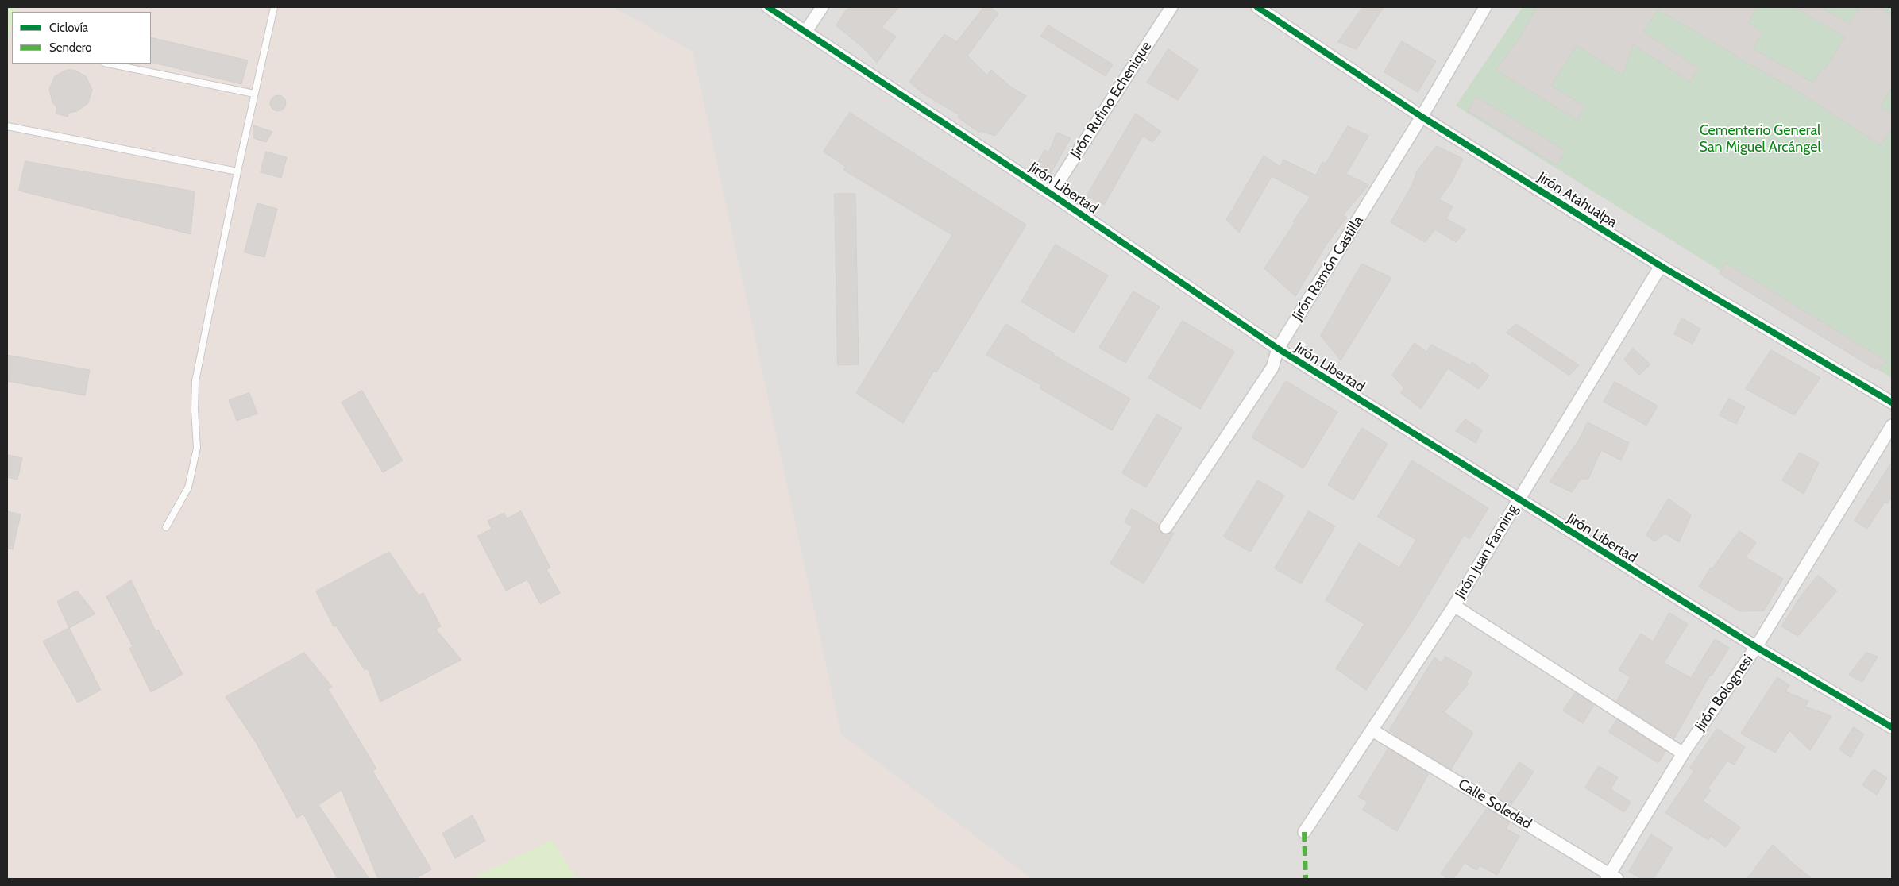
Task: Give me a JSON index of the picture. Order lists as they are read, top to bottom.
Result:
{
  "streets": {
    "street": [
      "Jirón Rufino Echenique",
      "Jirón Libertad",
      "Jirón Atahualpa",
      "Jirón Ramón Castilla",
      "Jirón Juan Fanning",
      "Jirón Bolognesi",
      "Calle Soledad"
    ]
  },
  "crossings": [
    ["Jirón Rufino Echenique", "Jirón Libertad"],
    ["Jirón Libertad", "Jirón Ramón Castilla"],
    ["Jirón Libertad", "Jirón Juan Fanning"],
    ["Jirón Libertad", "Jirón Bolognesi"],
    ["Jirón Atahualpa", "Jirón Ramón Castilla"],
    ["Jirón Atahualpa", "Jirón Juan Fanning"],
    ["Jirón Juan Fanning", "Calle Soledad"],
    ["Jirón Bolognesi", "Calle Soledad"]
  ],
  "parks": ["Cementerio General San Miguel Arcángel"],
  "legend": ["Ciclovía", "Sendero"]
}
